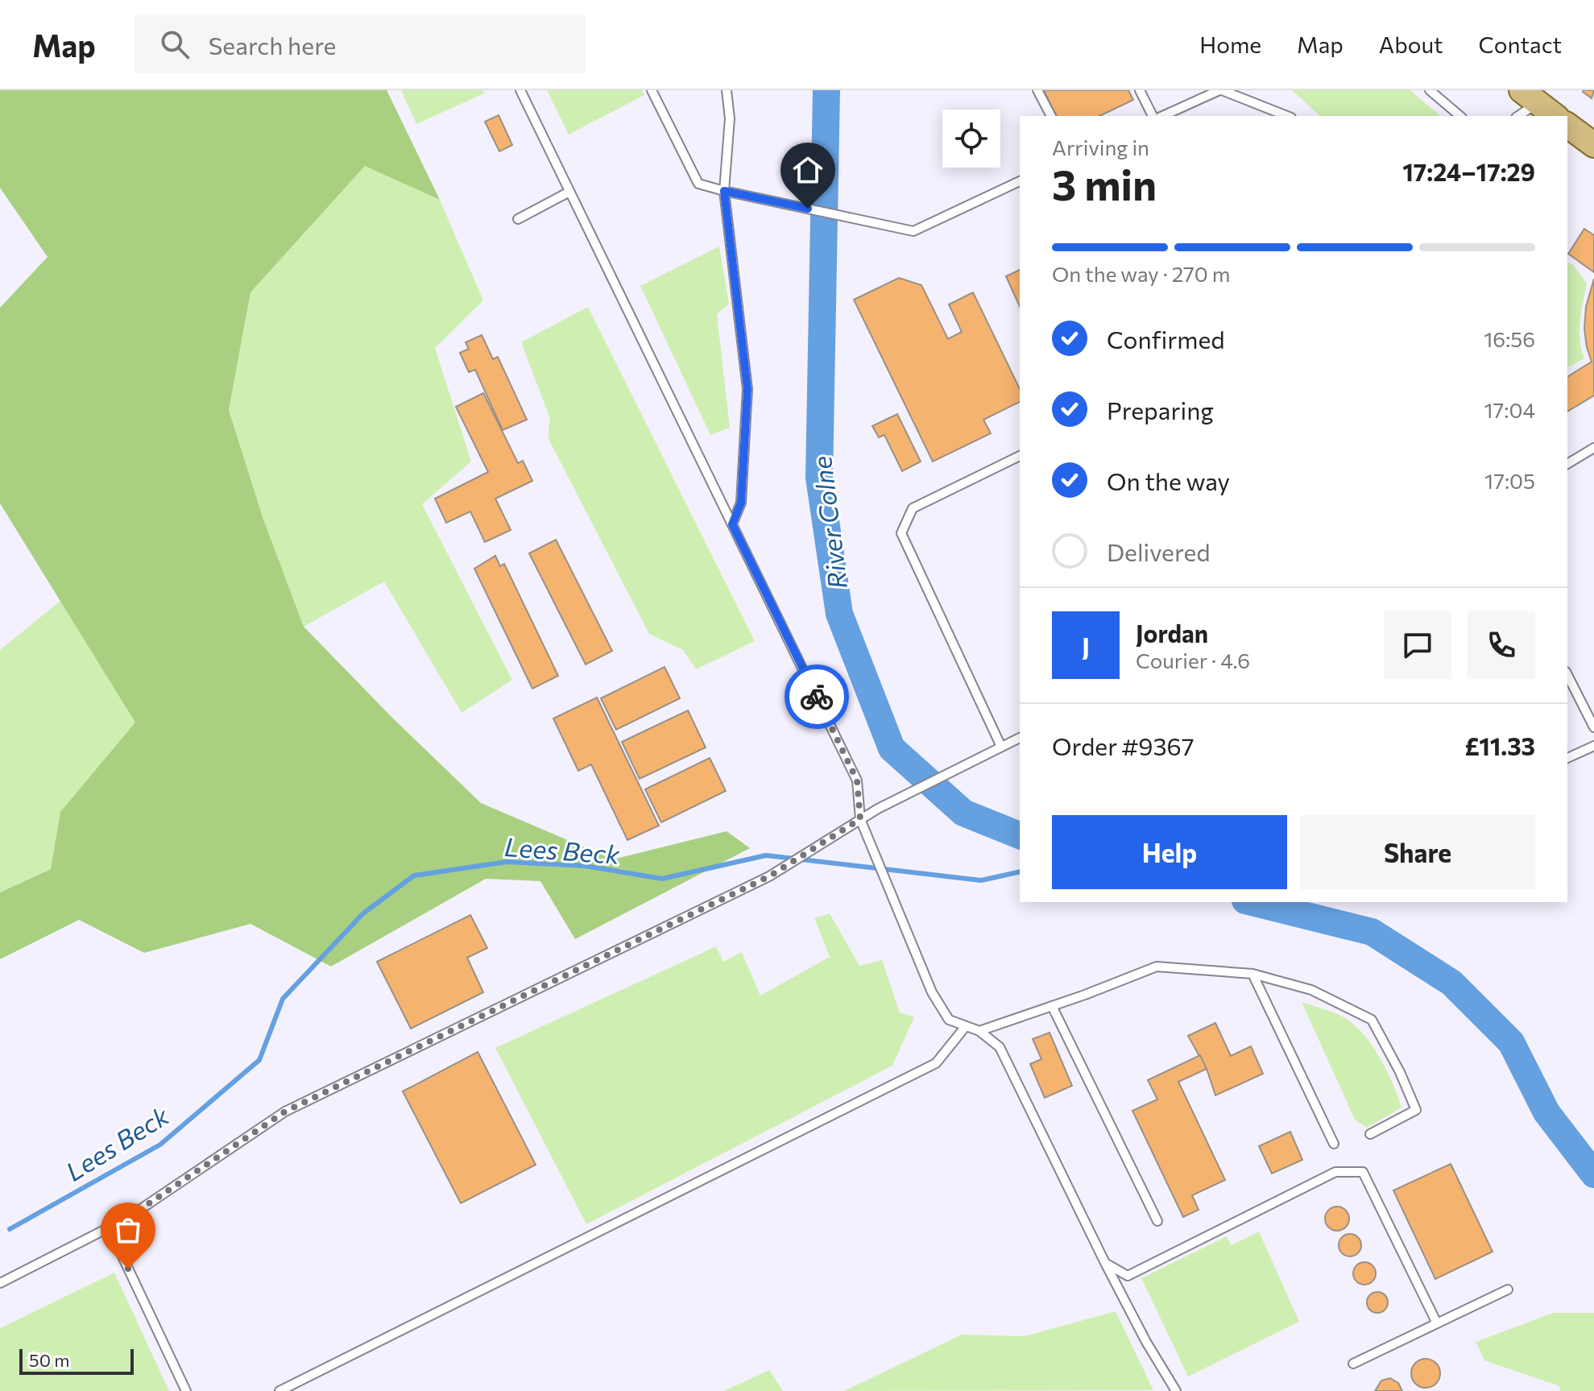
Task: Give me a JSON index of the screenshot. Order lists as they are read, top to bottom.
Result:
{
  "water": ["River Colne", "Lees Beck"],
  "scale_bar": "50 m",
  "page": {
    "header": "Map",
    "search": "Search here",
    "nav": [
      "Home",
      "Map",
      "About",
      "Contact"
    ],
    "heading": ["3 min", "Arriving in", "17:24–17:29"],
    "panel": [
      "Jordan",
      "Courier · 4.6",
      "Order #9367",
      "£11.33"
    ],
    "bar": "On the way · 270 m",
    "list": [
      ["Confirmed", "16:56"],
      ["Preparing", "17:04"],
      ["On the way", "17:05"],
      "Delivered"
    ],
    "round": "J",
    "buttons": ["Help", "Share"],
    "scale": "50 m"
  }
}
